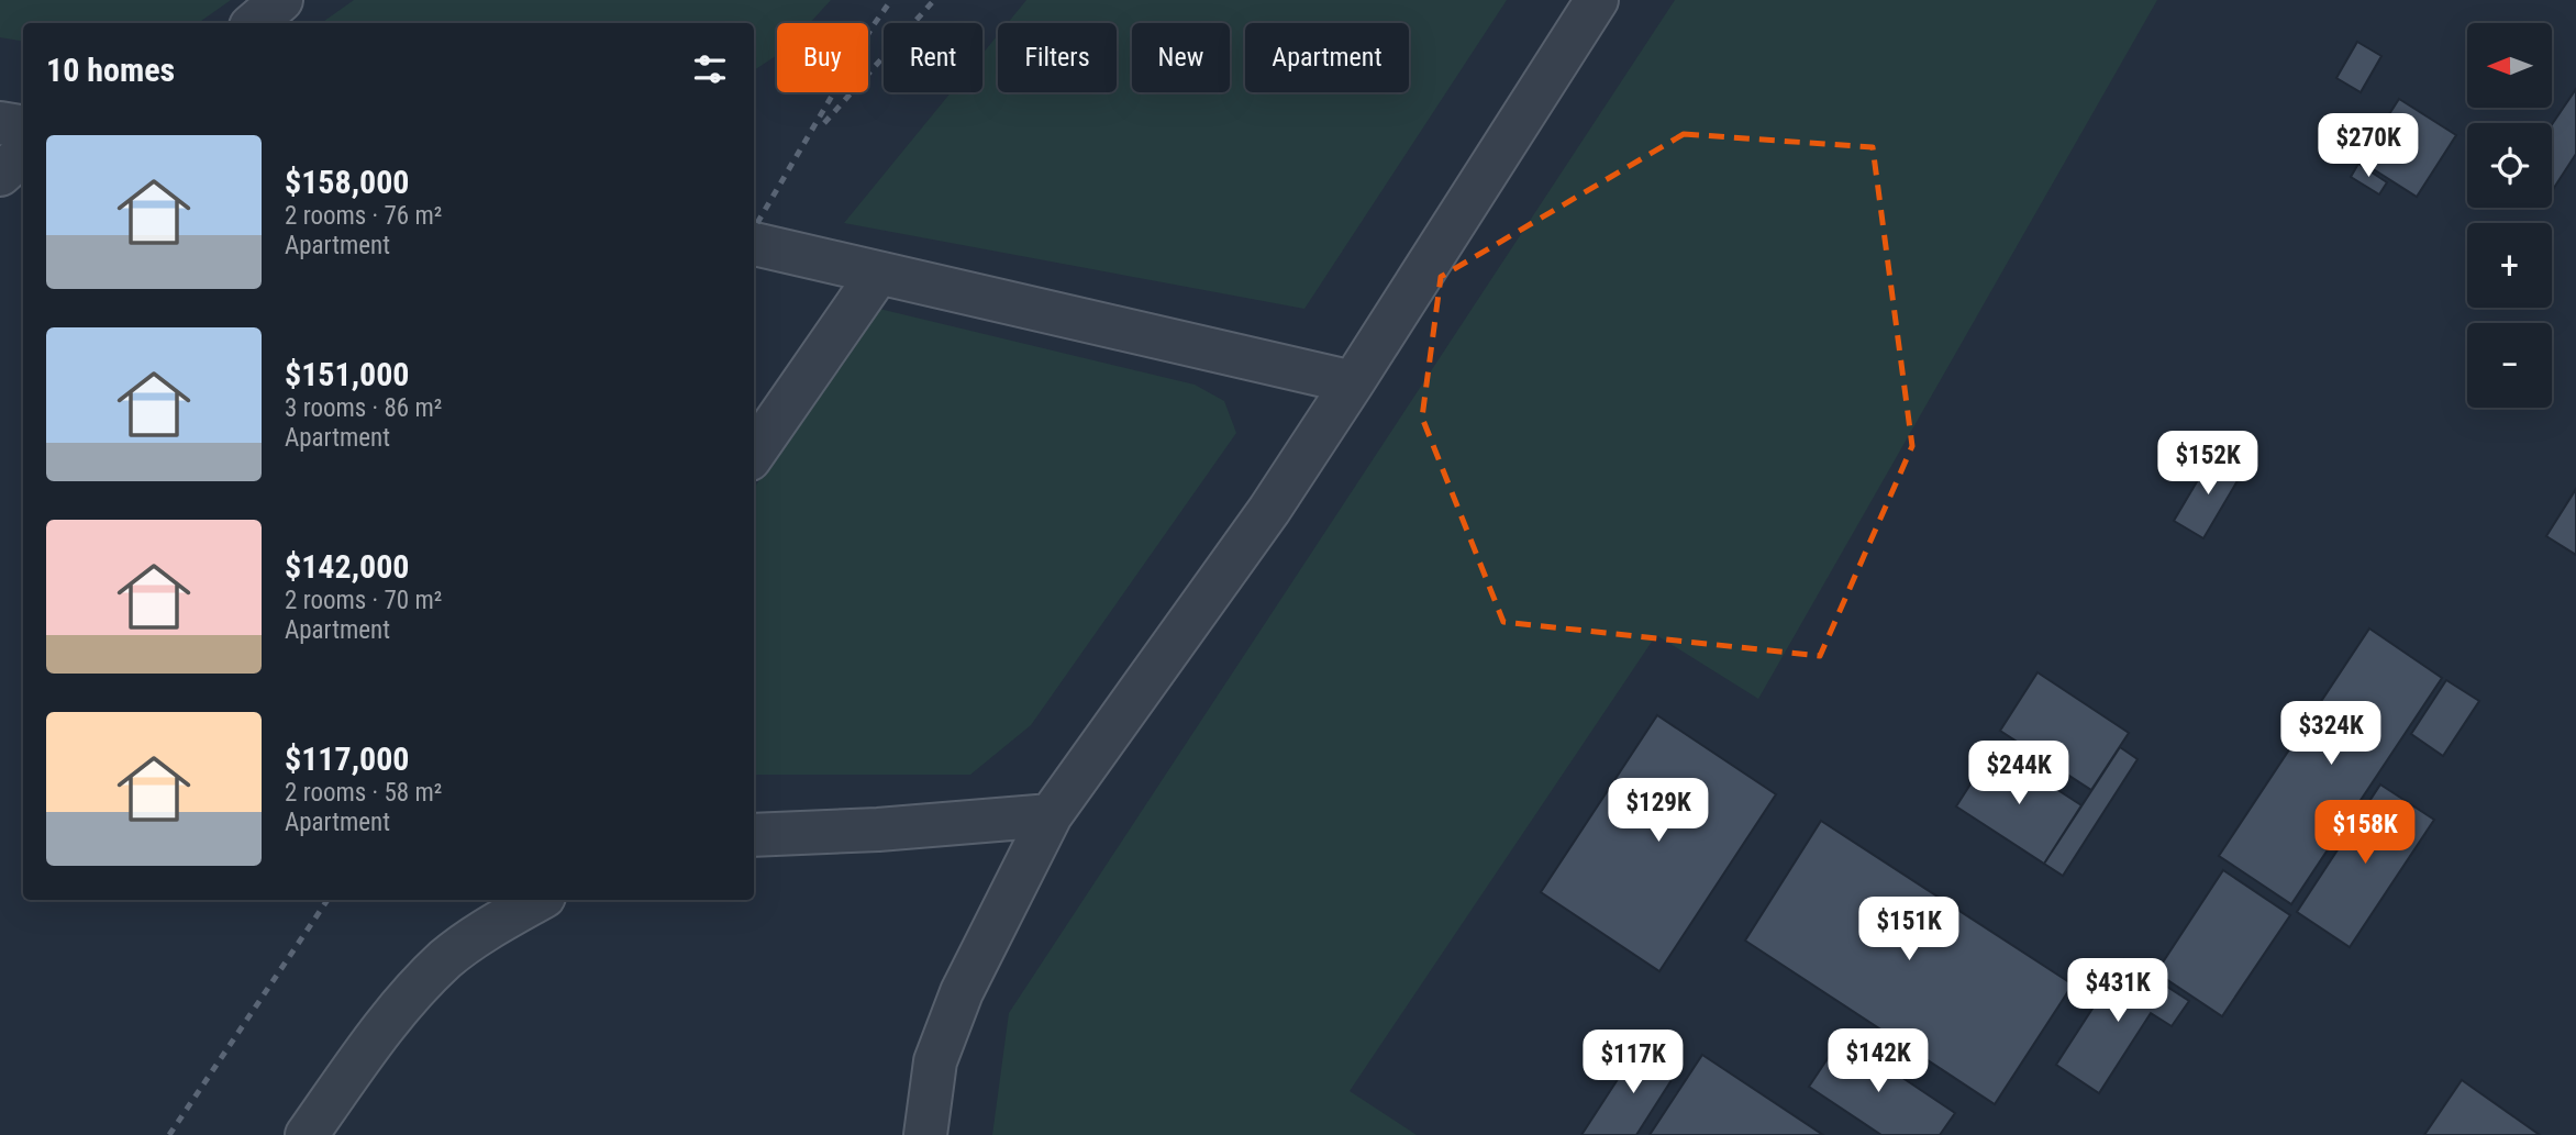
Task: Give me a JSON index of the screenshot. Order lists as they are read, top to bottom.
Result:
{
  "north": "left",
  "page": {
    "map_buttons": ["+", "−"],
    "chip": [
      "Buy",
      "Rent",
      "Filters",
      "New",
      "Apartment"
    ],
    "heading": "10 homes",
    "price": [
      "$270K",
      "$152K",
      "$324K",
      "$244K",
      "$129K",
      "$158K",
      "$151K",
      "$431K",
      "$142K",
      "$117K"
    ],
    "list": [
      {
        "name": "$158,000",
        "note": "2 rooms · 76 m² · Apartment"
      },
      {
        "name": "$151,000",
        "note": "3 rooms · 86 m² · Apartment"
      },
      {
        "name": "$142,000",
        "note": "2 rooms · 70 m² · Apartment"
      },
      {
        "name": "$117,000",
        "note": "2 rooms · 58 m² · Apartment"
      }
    ]
  }
}
